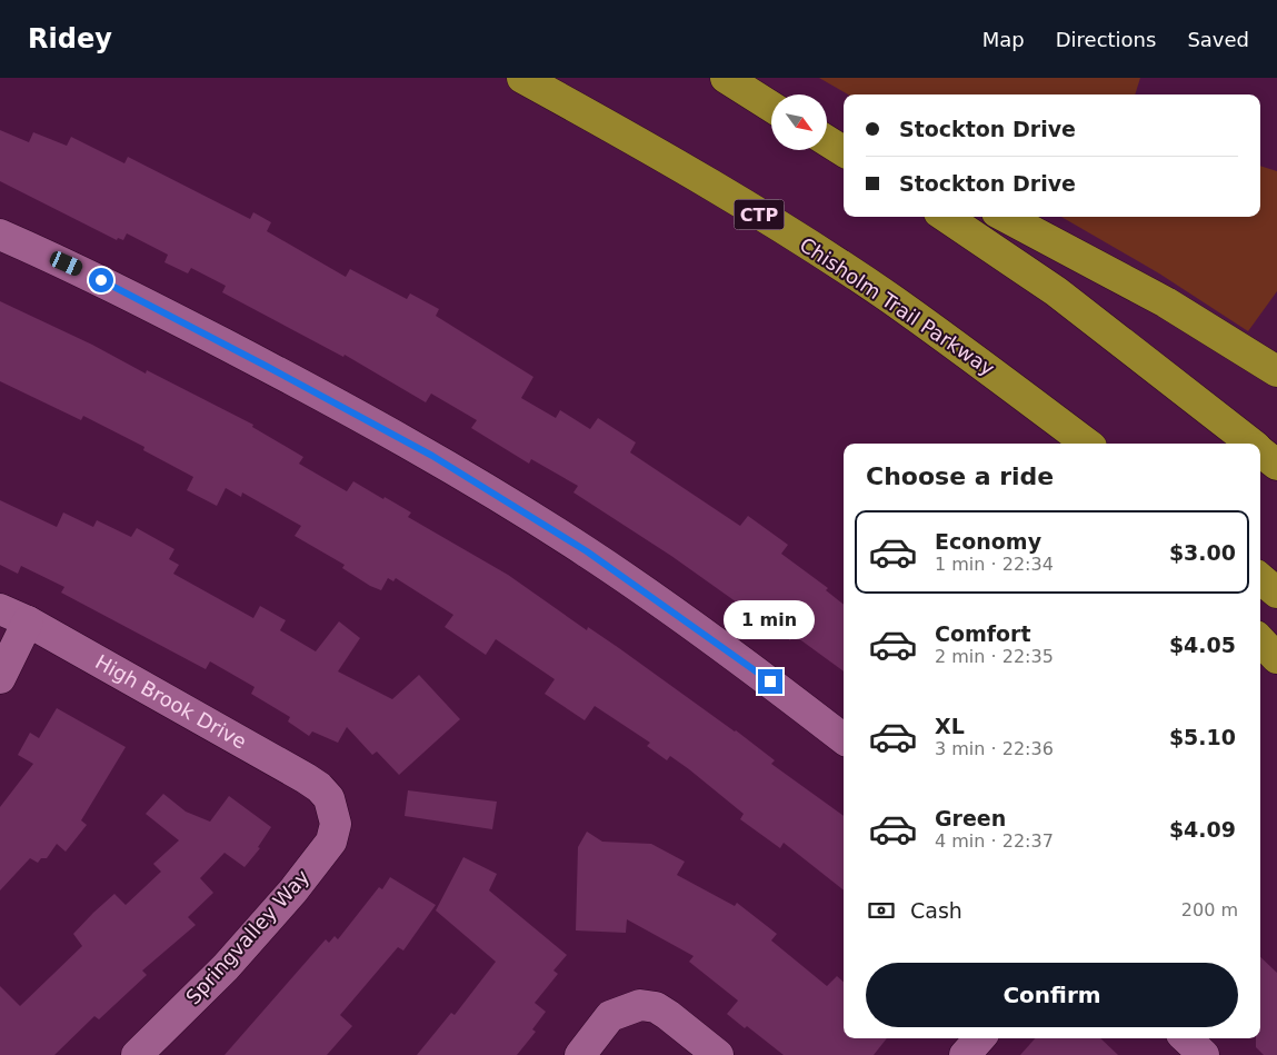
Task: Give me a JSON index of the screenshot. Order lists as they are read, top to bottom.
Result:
{
  "streets": {
    "highway": ["CTP", "Chisholm Trail Parkway"],
    "street": ["High Brook Drive", "Springvalley Way"]
  },
  "crossings": [
    ["High Brook Drive", "Springvalley Way"]
  ],
  "north": "bottom right",
  "page": {
    "header": "Ridey",
    "nav": ["Map", "Directions", "Saved"],
    "banner": ["Stockton Drive", "Stockton Drive"],
    "heading": "Choose a ride",
    "list": [
      {
        "name": "Economy",
        "note": "1 min · 22:34",
        "value": "$3.00"
      },
      {
        "name": "Comfort",
        "note": "2 min · 22:35",
        "value": "$4.05"
      },
      {
        "name": "XL",
        "note": "3 min · 22:36",
        "value": "$5.10"
      },
      {
        "name": "Green",
        "note": "4 min · 22:37",
        "value": "$4.09"
      }
    ],
    "bubble": "1 min",
    "pay": ["Cash", "200 m"],
    "buttons": "Confirm"
  }
}
